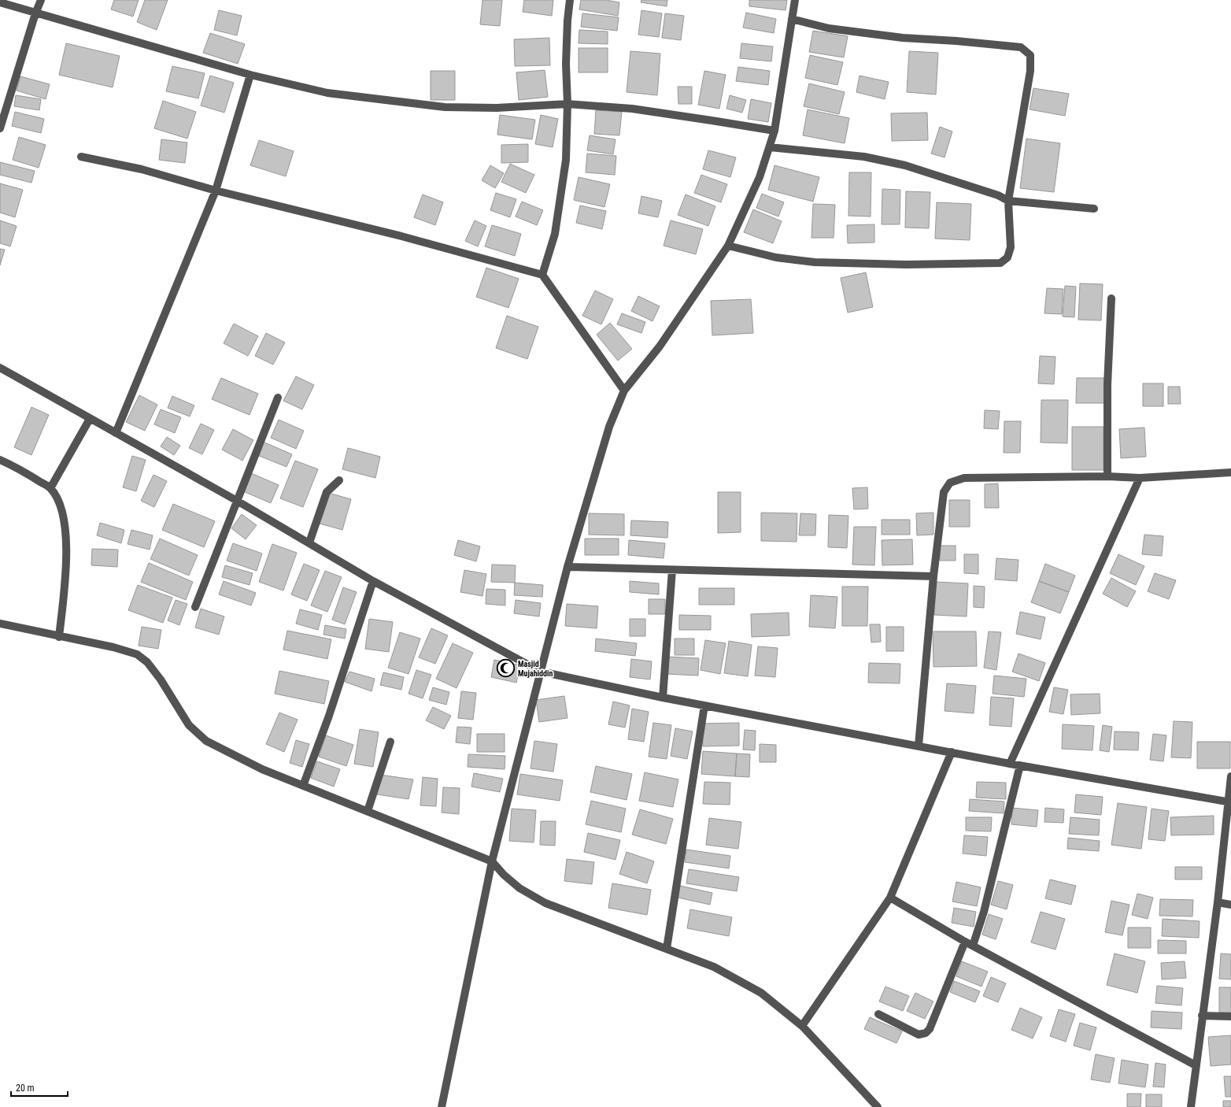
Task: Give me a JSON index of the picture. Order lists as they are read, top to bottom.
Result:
{
  "places": {
    "mosque": ["Masjid Mujahiddin"]
  },
  "scale_bar": "20 m"
}
